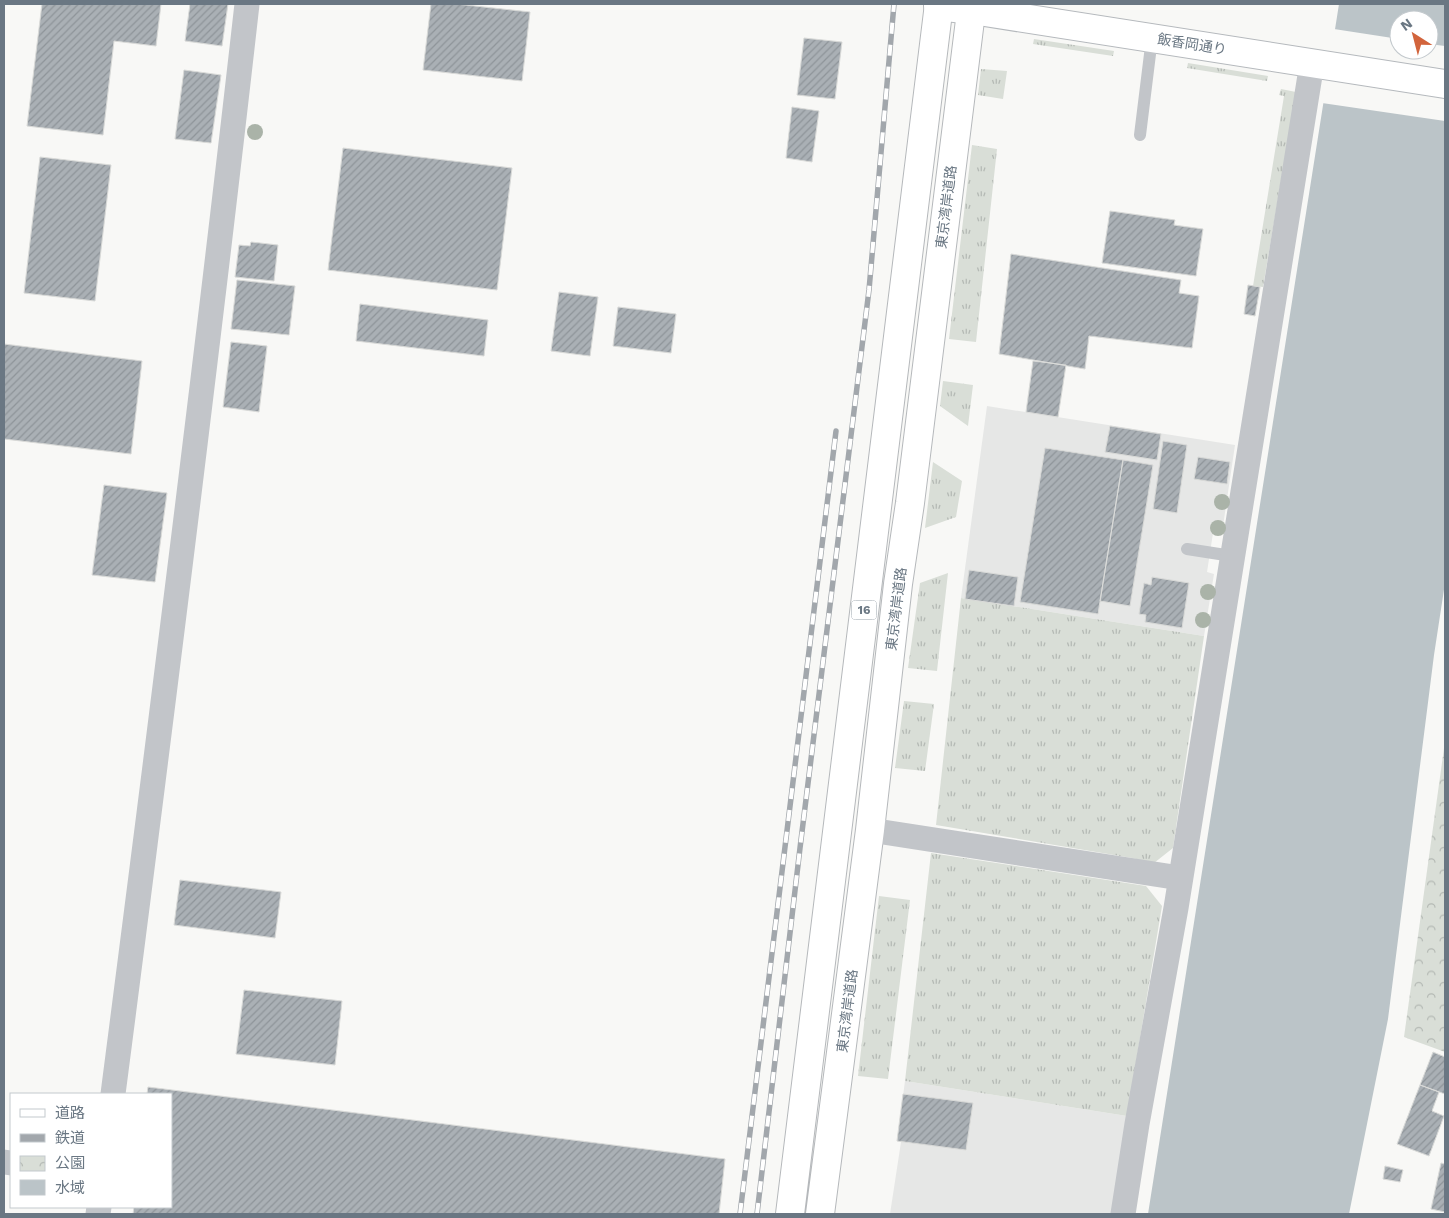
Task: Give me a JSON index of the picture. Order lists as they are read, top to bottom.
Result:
{
  "streets": {
    "main road": ["飯香岡通り", "東京湾岸道路", "16"]
  },
  "crossings": [
    ["飯香岡通り", "東京湾岸道路"],
    ["飯香岡通り", "16"]
  ],
  "legend": [
    "道路",
    "鉄道",
    "公園",
    "水域"
  ],
  "north": "top left"
}
